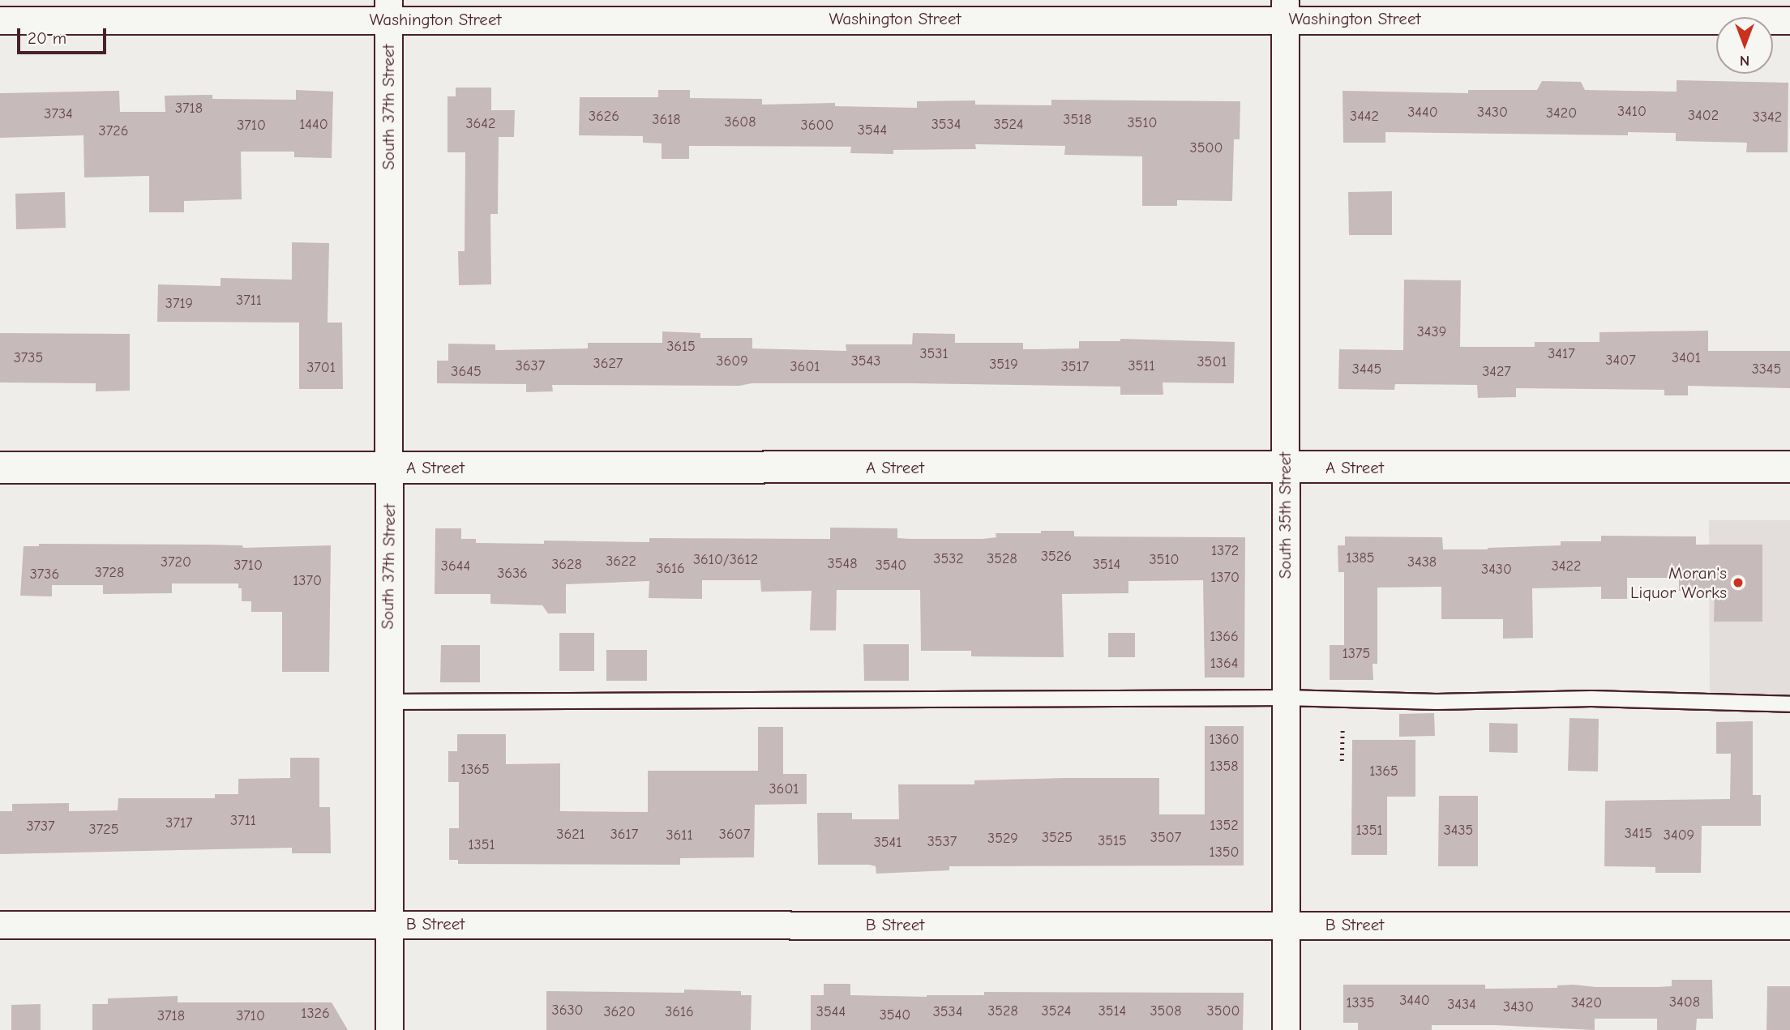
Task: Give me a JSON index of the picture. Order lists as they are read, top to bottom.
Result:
{
  "streets": {
    "main road": ["A Street"],
    "street": [
      "Washington Street",
      "South 37th Street",
      "South 35th Street",
      "B Street"
    ]
  },
  "crossings": [
    ["Washington Street", "South 37th Street"],
    ["Washington Street", "South 35th Street"],
    ["South 37th Street", "A Street"],
    ["South 37th Street", "B Street"],
    ["A Street", "South 35th Street"],
    ["South 35th Street", "B Street"]
  ],
  "places": ["Moran's Liquor Works"],
  "house_numbers": [
    "3718",
    "3410",
    "3440",
    "3430",
    "3420",
    "3734",
    "3402",
    "3626",
    "3442",
    "3342",
    "3618",
    "3518",
    "3608",
    "3510",
    "3642",
    "1440",
    "3534",
    "3524",
    "3710",
    "3600",
    "3544",
    "3726",
    "3500",
    "3711",
    "3719",
    "3439",
    "3615",
    "3531",
    "3417",
    "3735",
    "3401",
    "3407",
    "3609",
    "3543",
    "3501",
    "3627",
    "3519",
    "3637",
    "3511",
    "3601",
    "3517",
    "3701",
    "3445",
    "3345",
    "3645",
    "3427",
    "1372",
    "3526",
    "1385",
    "3532",
    "3528",
    "3610/3612",
    "3510",
    "3622",
    "3720",
    "3438",
    "3548",
    "3628",
    "3514",
    "3710",
    "3540",
    "3644",
    "3422",
    "3616",
    "3430",
    "3728",
    "3636",
    "3736",
    "1370",
    "1370",
    "1366",
    "1375",
    "1364",
    "1360",
    "1358",
    "1365",
    "1365",
    "3601",
    "3711",
    "3717",
    "1352",
    "3737",
    "3725",
    "1351",
    "3435",
    "3415",
    "3621",
    "3617",
    "3607",
    "3611",
    "3409",
    "3525",
    "3507",
    "3529",
    "3515",
    "3537",
    "3541",
    "1351",
    "1350",
    "3440",
    "3408",
    "1335",
    "3420",
    "3434",
    "3430",
    "3630",
    "3528",
    "3524",
    "3514",
    "3508",
    "3500",
    "3620",
    "3616",
    "3544",
    "3534",
    "1326",
    "3540",
    "3718",
    "3710"
  ],
  "scale_bar": "20 m",
  "north": "bottom"
}
